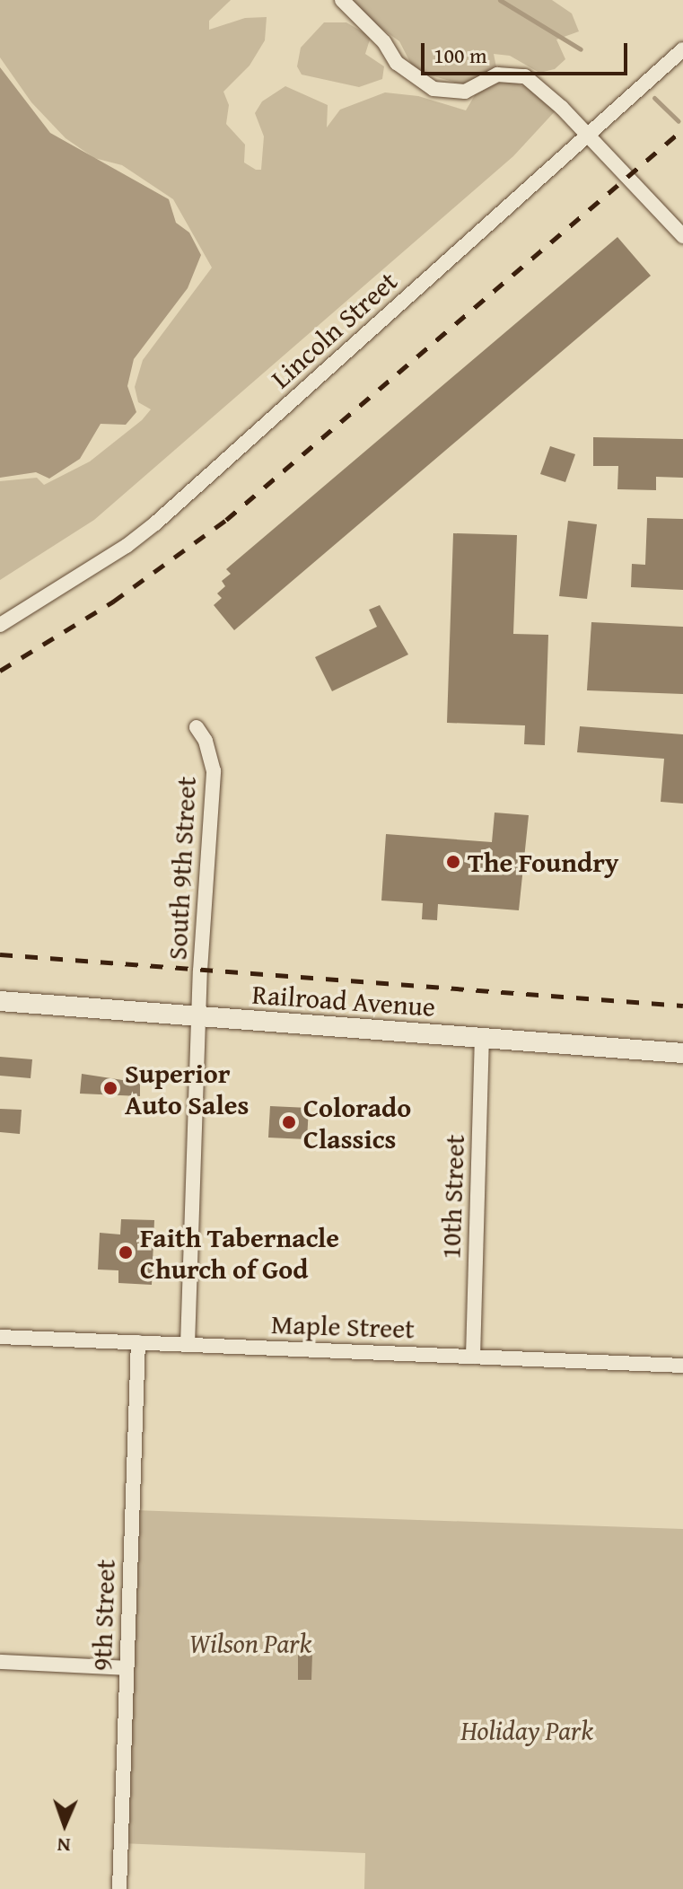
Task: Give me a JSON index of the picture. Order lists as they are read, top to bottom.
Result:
{
  "streets": {
    "main road": ["Railroad Avenue"],
    "street": [
      "Lincoln Street",
      "South 9th Street",
      "10th Street",
      "Maple Street",
      "9th Street"
    ]
  },
  "crossings": [
    ["South 9th Street", "Railroad Avenue"],
    ["Railroad Avenue", "10th Street"],
    ["10th Street", "Maple Street"],
    ["Maple Street", "9th Street"]
  ],
  "parks": ["Wilson Park", "Holiday Park"],
  "places": [
    "The Foundry",
    "Superior Auto Sales",
    "Colorado Classics",
    "Faith Tabernacle Church of God"
  ],
  "scale_bar": "100 m",
  "north": "bottom"
}
